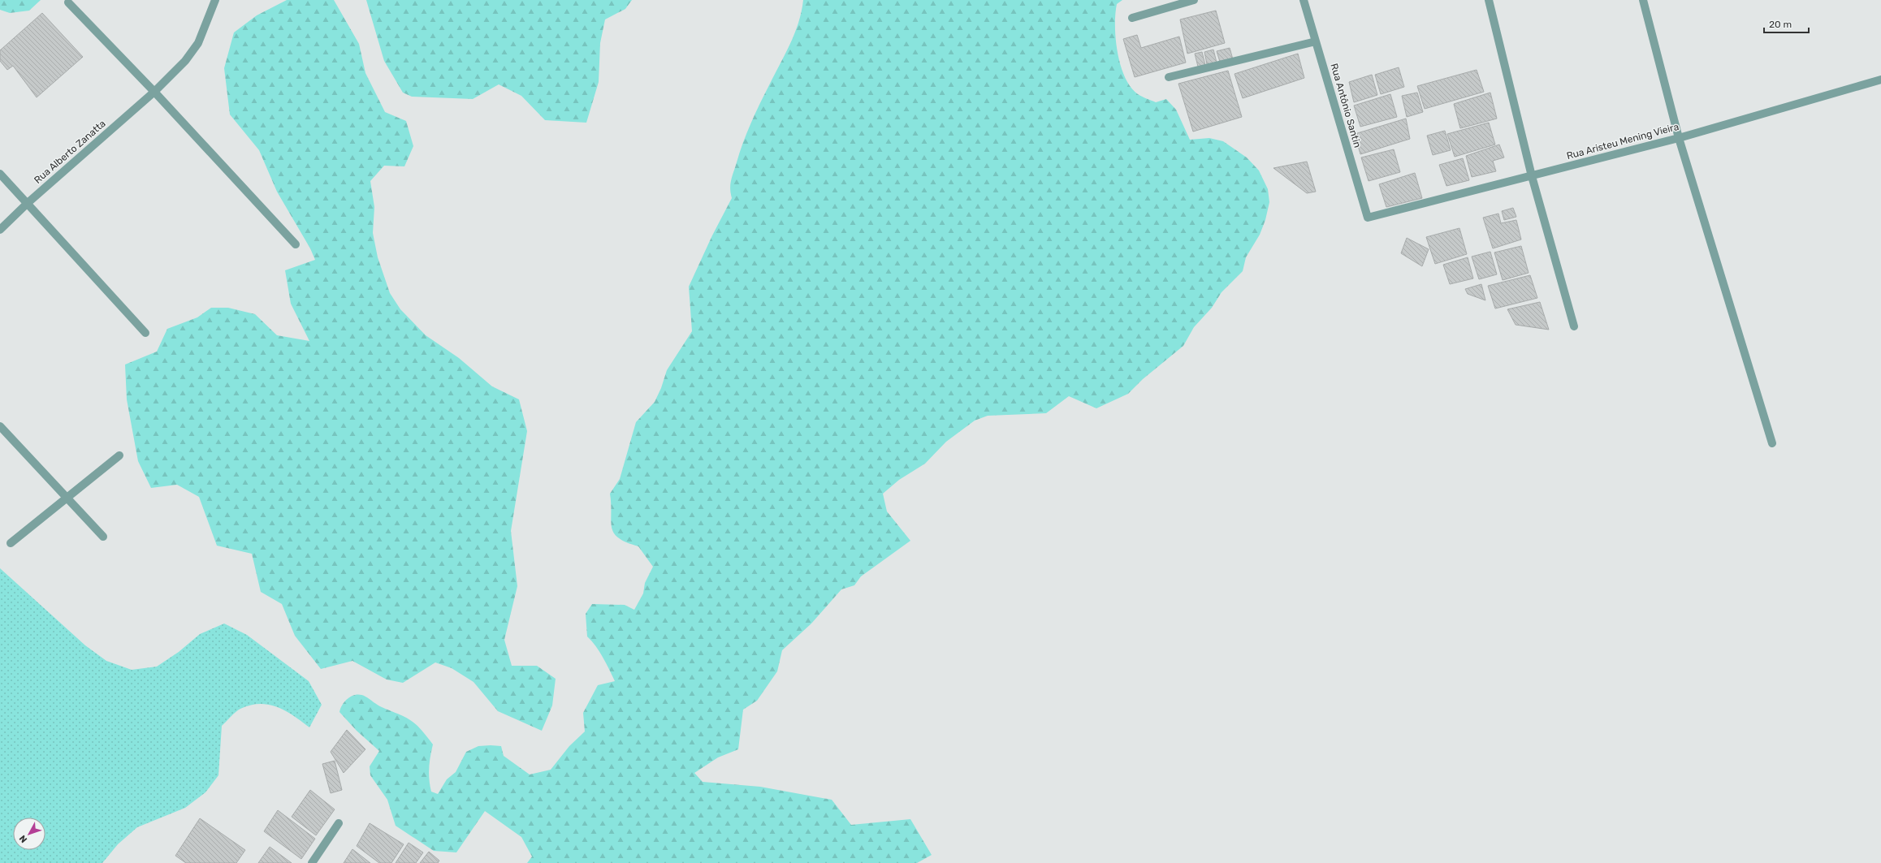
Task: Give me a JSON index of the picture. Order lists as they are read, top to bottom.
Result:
{
  "streets": {
    "street": ["Rua Antônio Santin", "Rua Aristeu Mening Vieira", "Rua Alberto Zanatta"]
  },
  "crossings": [
    ["Rua Antônio Santin", "Rua Aristeu Mening Vieira"]
  ],
  "scale_bar": "20 m",
  "north": "bottom left"
}
